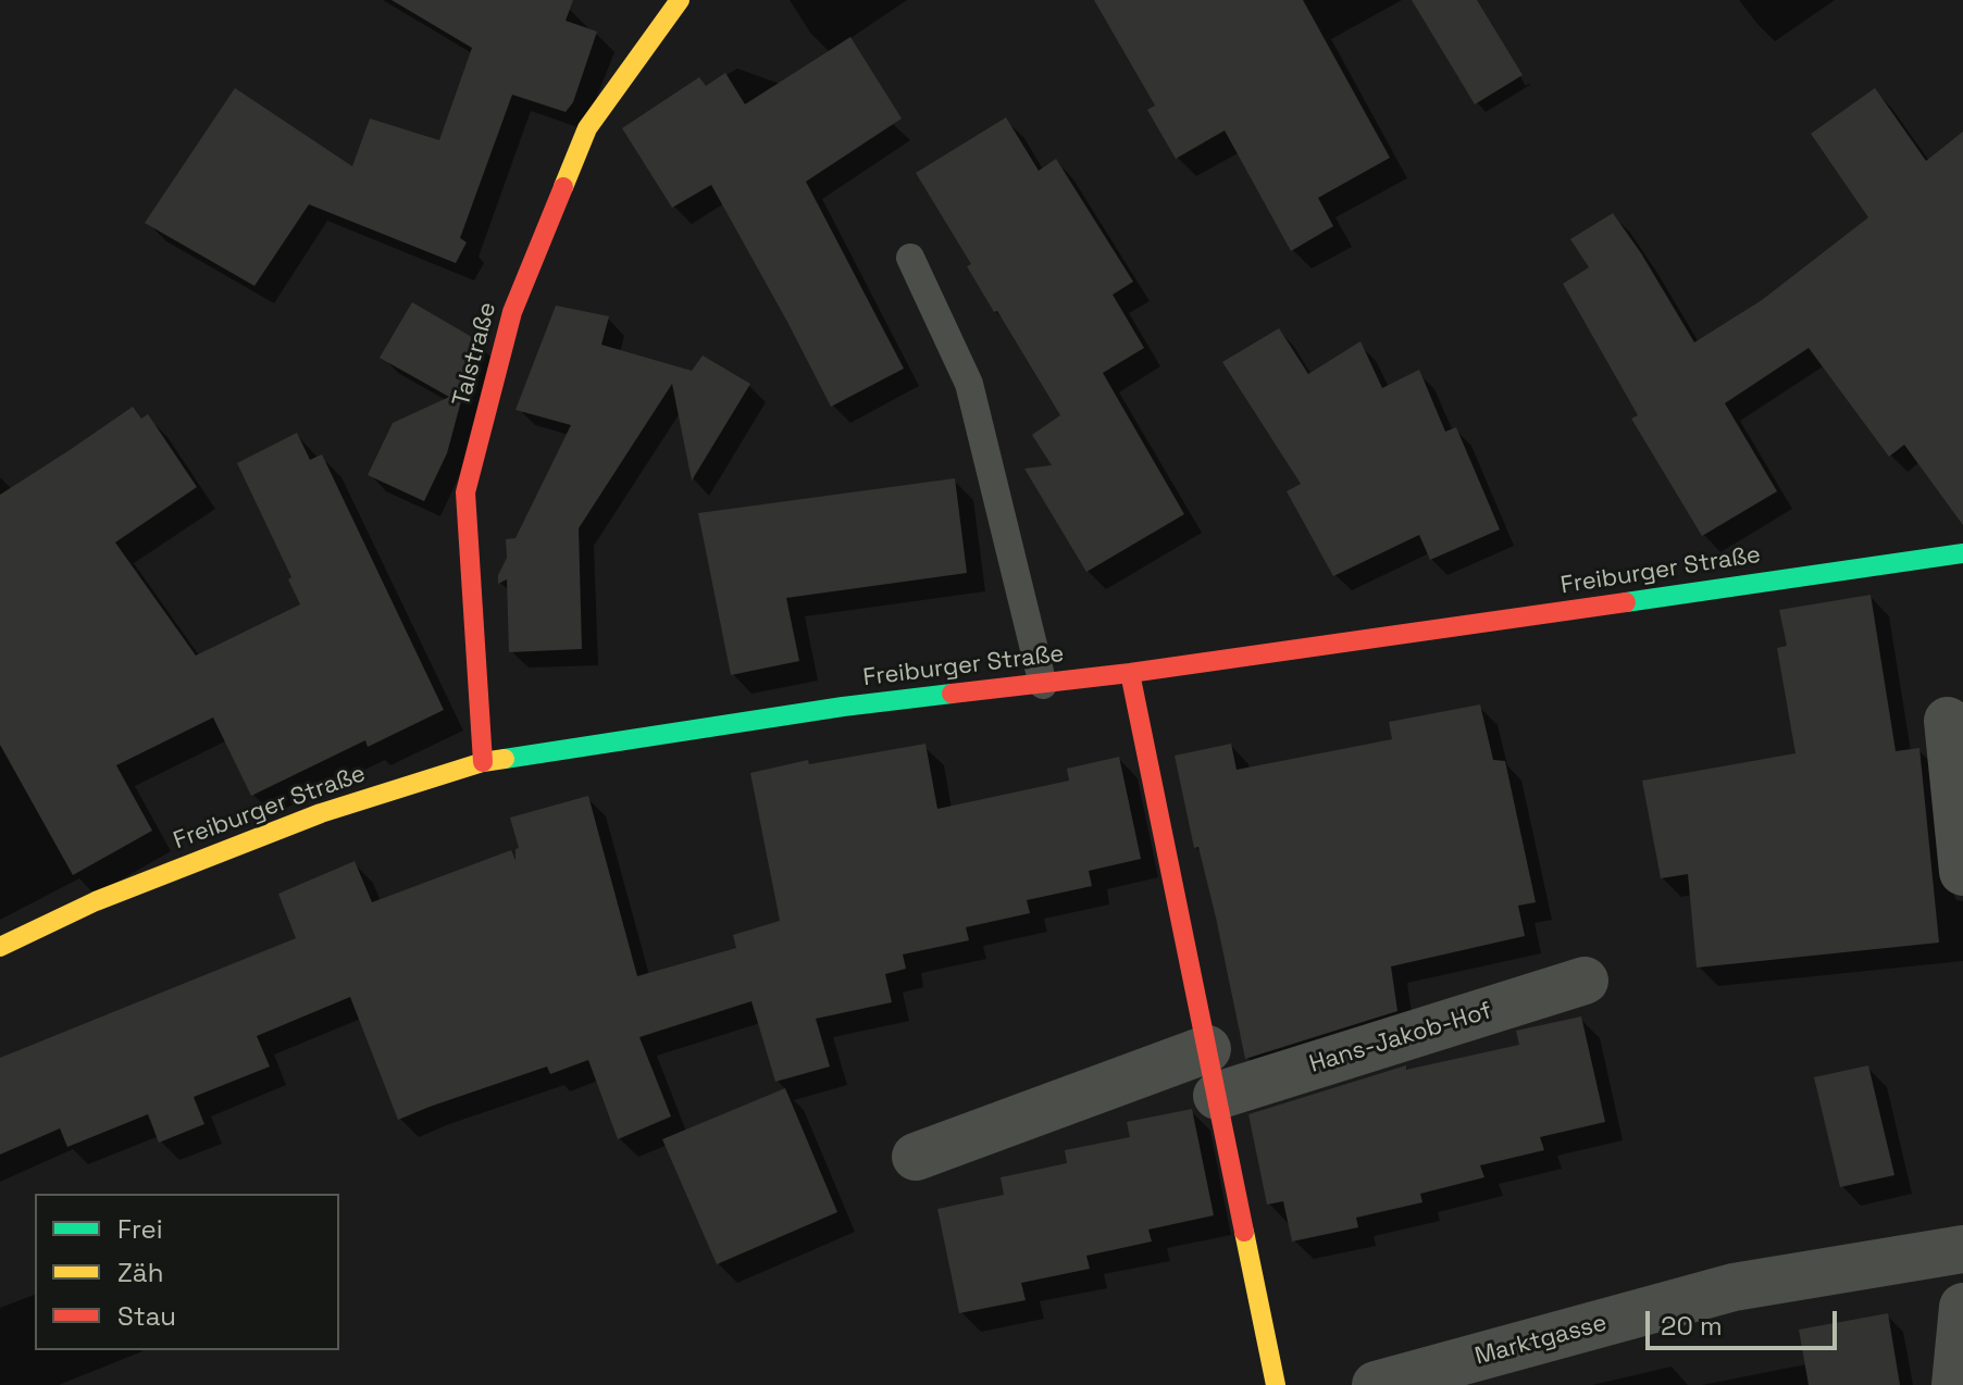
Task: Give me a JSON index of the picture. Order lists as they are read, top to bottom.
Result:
{
  "streets": {
    "street": [
      "Talstraße",
      "Freiburger Straße",
      "Hans-Jakob-Hof",
      "Marktgasse"
    ]
  },
  "crossings": [
    ["Talstraße", "Freiburger Straße"]
  ],
  "legend": ["Frei", "Zäh", "Stau"],
  "scale_bar": "20 m"
}
